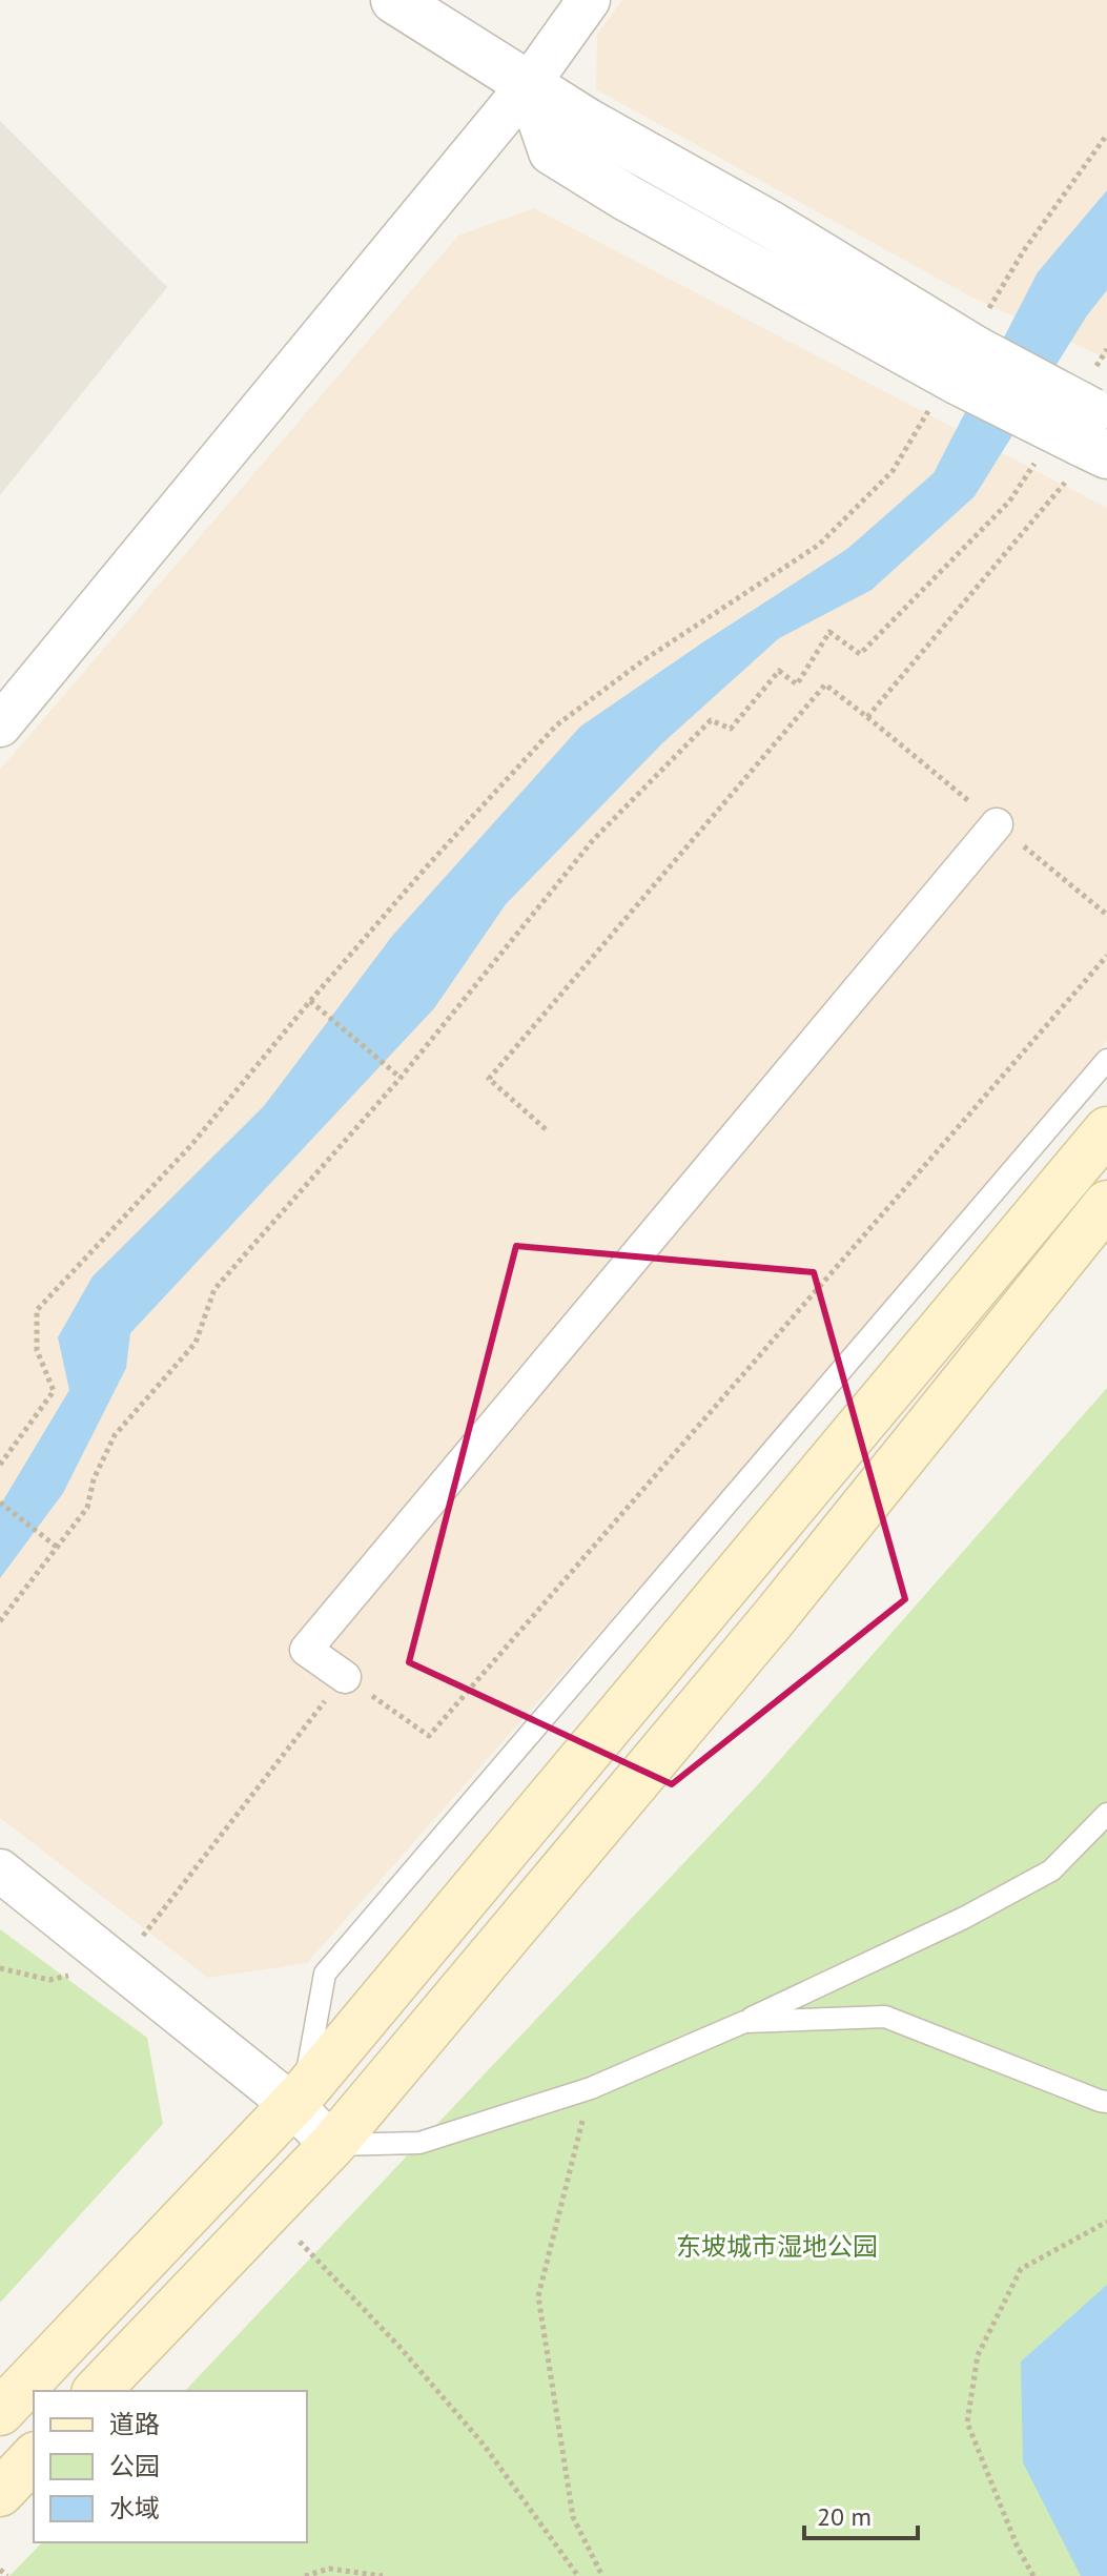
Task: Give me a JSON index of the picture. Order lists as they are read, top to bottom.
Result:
{
  "parks": ["东坡城市湿地公园"],
  "legend": ["道路", "公园", "水域"],
  "scale_bar": "20 m"
}
